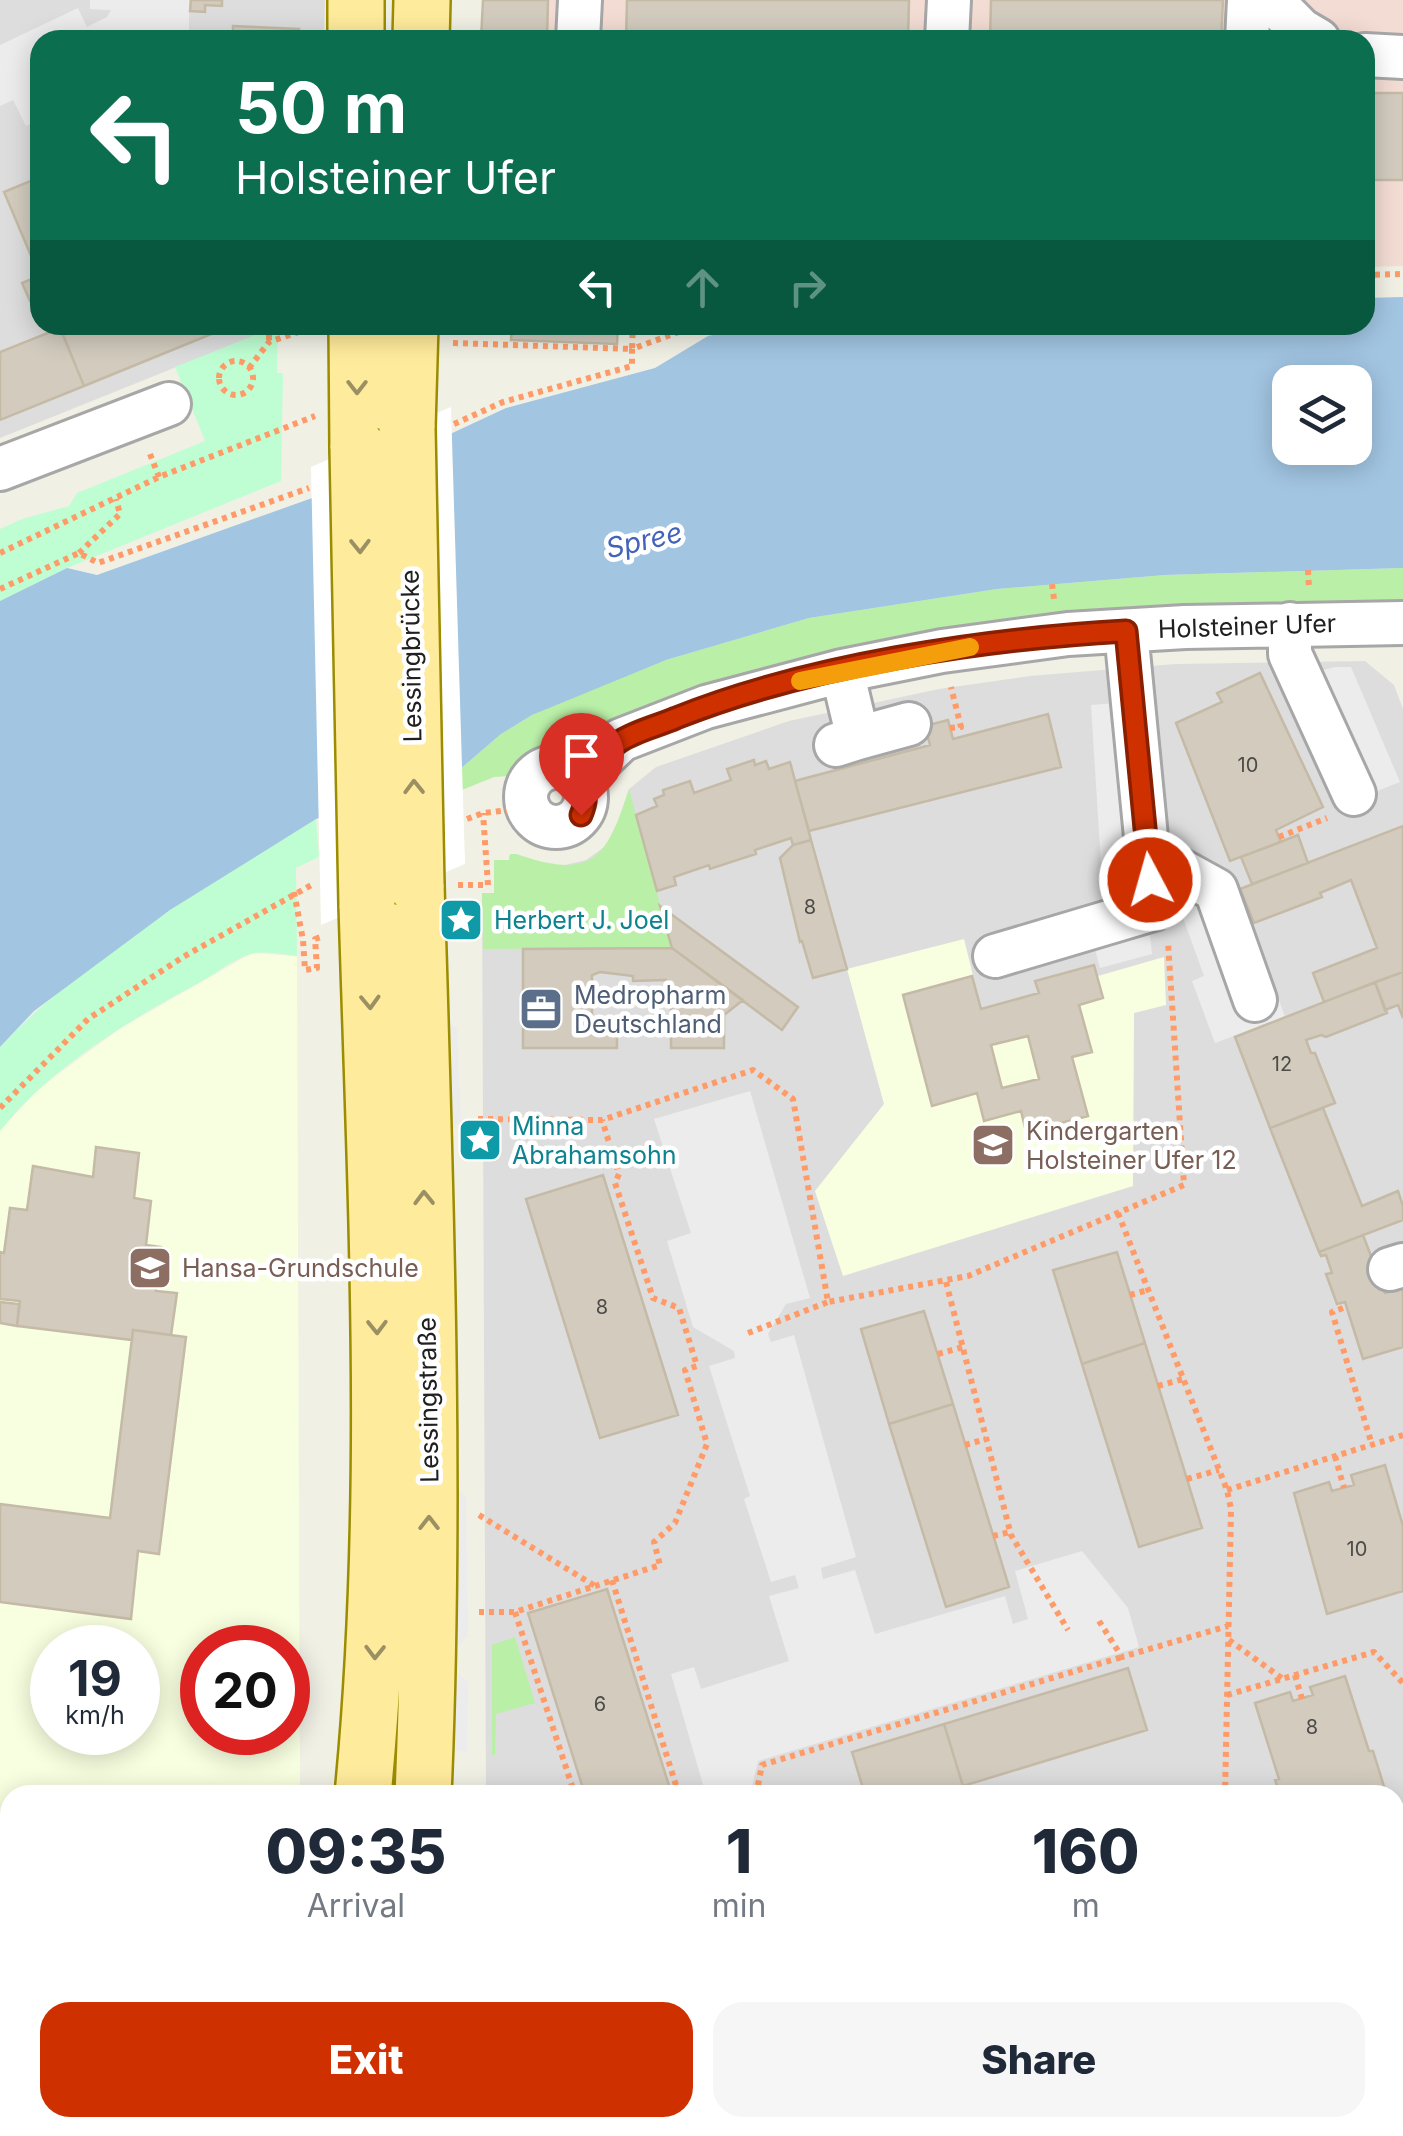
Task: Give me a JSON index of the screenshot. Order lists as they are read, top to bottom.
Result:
{
  "streets": {
    "main road": ["Lessingbrücke", "Lessingstraße"],
    "street": ["Holsteiner Ufer"]
  },
  "crossings": [
    ["Lessingbrücke", "Lessingstraße"]
  ],
  "water": ["Spree"],
  "places": {
    "place": ["Herbert J. Joel", "Minna Abrahamsohn"],
    "office": ["Medropharm Deutschland"],
    "school or university": ["Kindergarten Holsteiner Ufer 12", "Hansa-Grundschule"]
  },
  "house_numbers": [
    "10",
    "8",
    "12",
    "8",
    "10",
    "6",
    "8"
  ],
  "page": {
    "turn": ["50 m", "Holsteiner Ufer"],
    "speed": "19 km/h",
    "limit": "20",
    "eta": [
      "09:35",
      "Arrival",
      "1",
      "min",
      "160",
      "m"
    ],
    "buttons": ["Exit", "Share"]
  }
}
